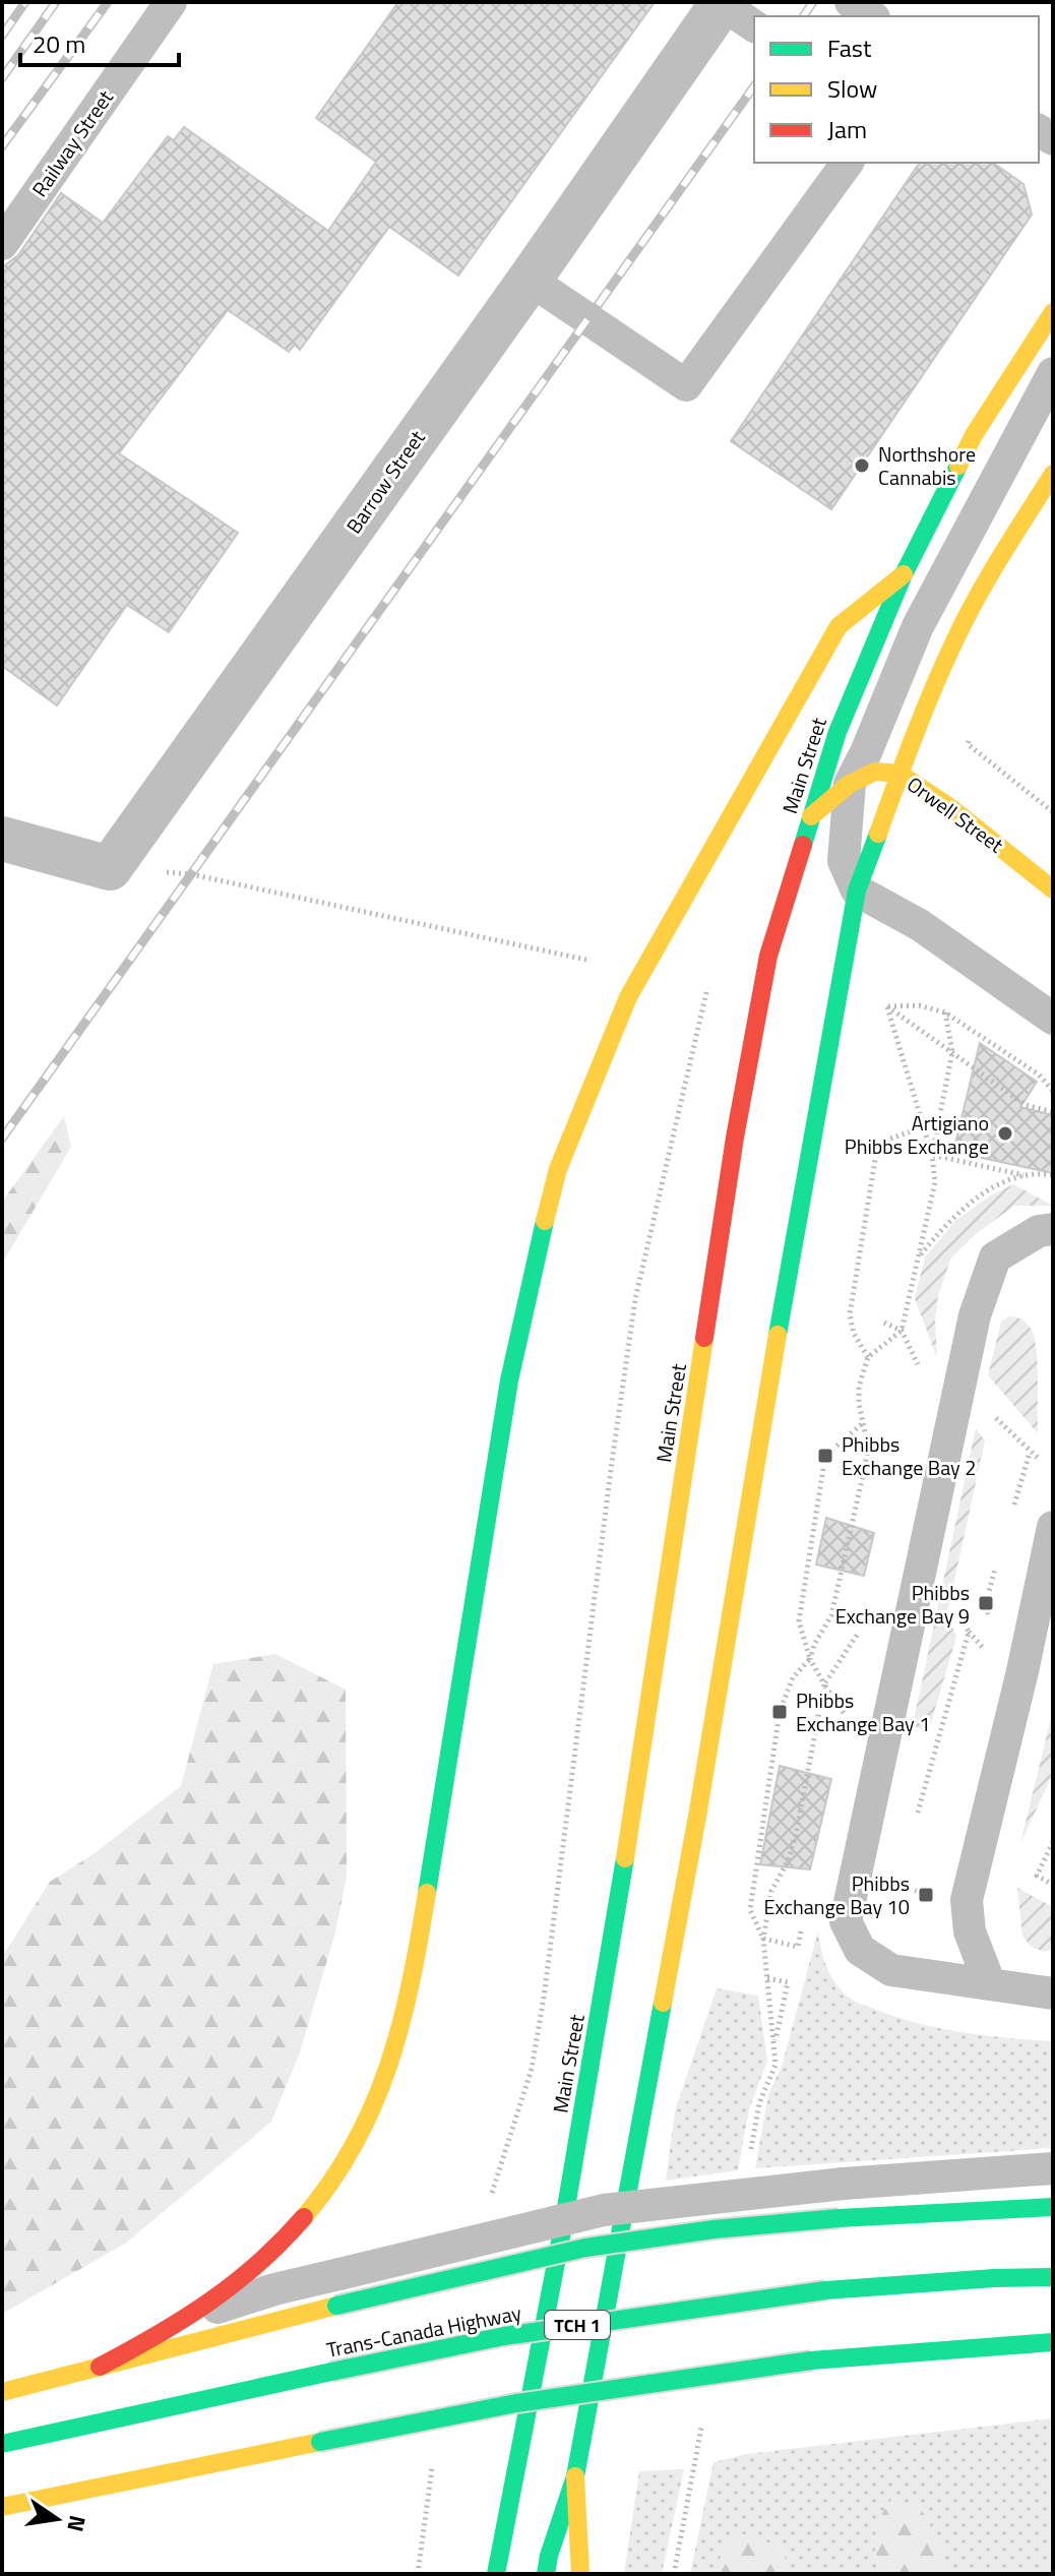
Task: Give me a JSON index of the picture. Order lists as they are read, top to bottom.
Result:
{
  "streets": {
    "main road": [
      "Main Street",
      "Orwell Street",
      "TCH 1",
      "Trans-Canada Highway"
    ],
    "street": ["Barrow Street"],
    "lane": ["Railway Street"]
  },
  "crossings": [
    ["Main Street", "Orwell Street"]
  ],
  "places": {
    "other": ["Northshore Cannabis", "Artigiano Phibbs Exchange"],
    "transit": [
      "Phibbs Exchange Bay 2",
      "Phibbs Exchange Bay 9",
      "Phibbs Exchange Bay 1",
      "Phibbs Exchange Bay 10"
    ]
  },
  "legend": ["Fast", "Slow", "Jam"],
  "scale_bar": "20 m",
  "north": "right"
}
